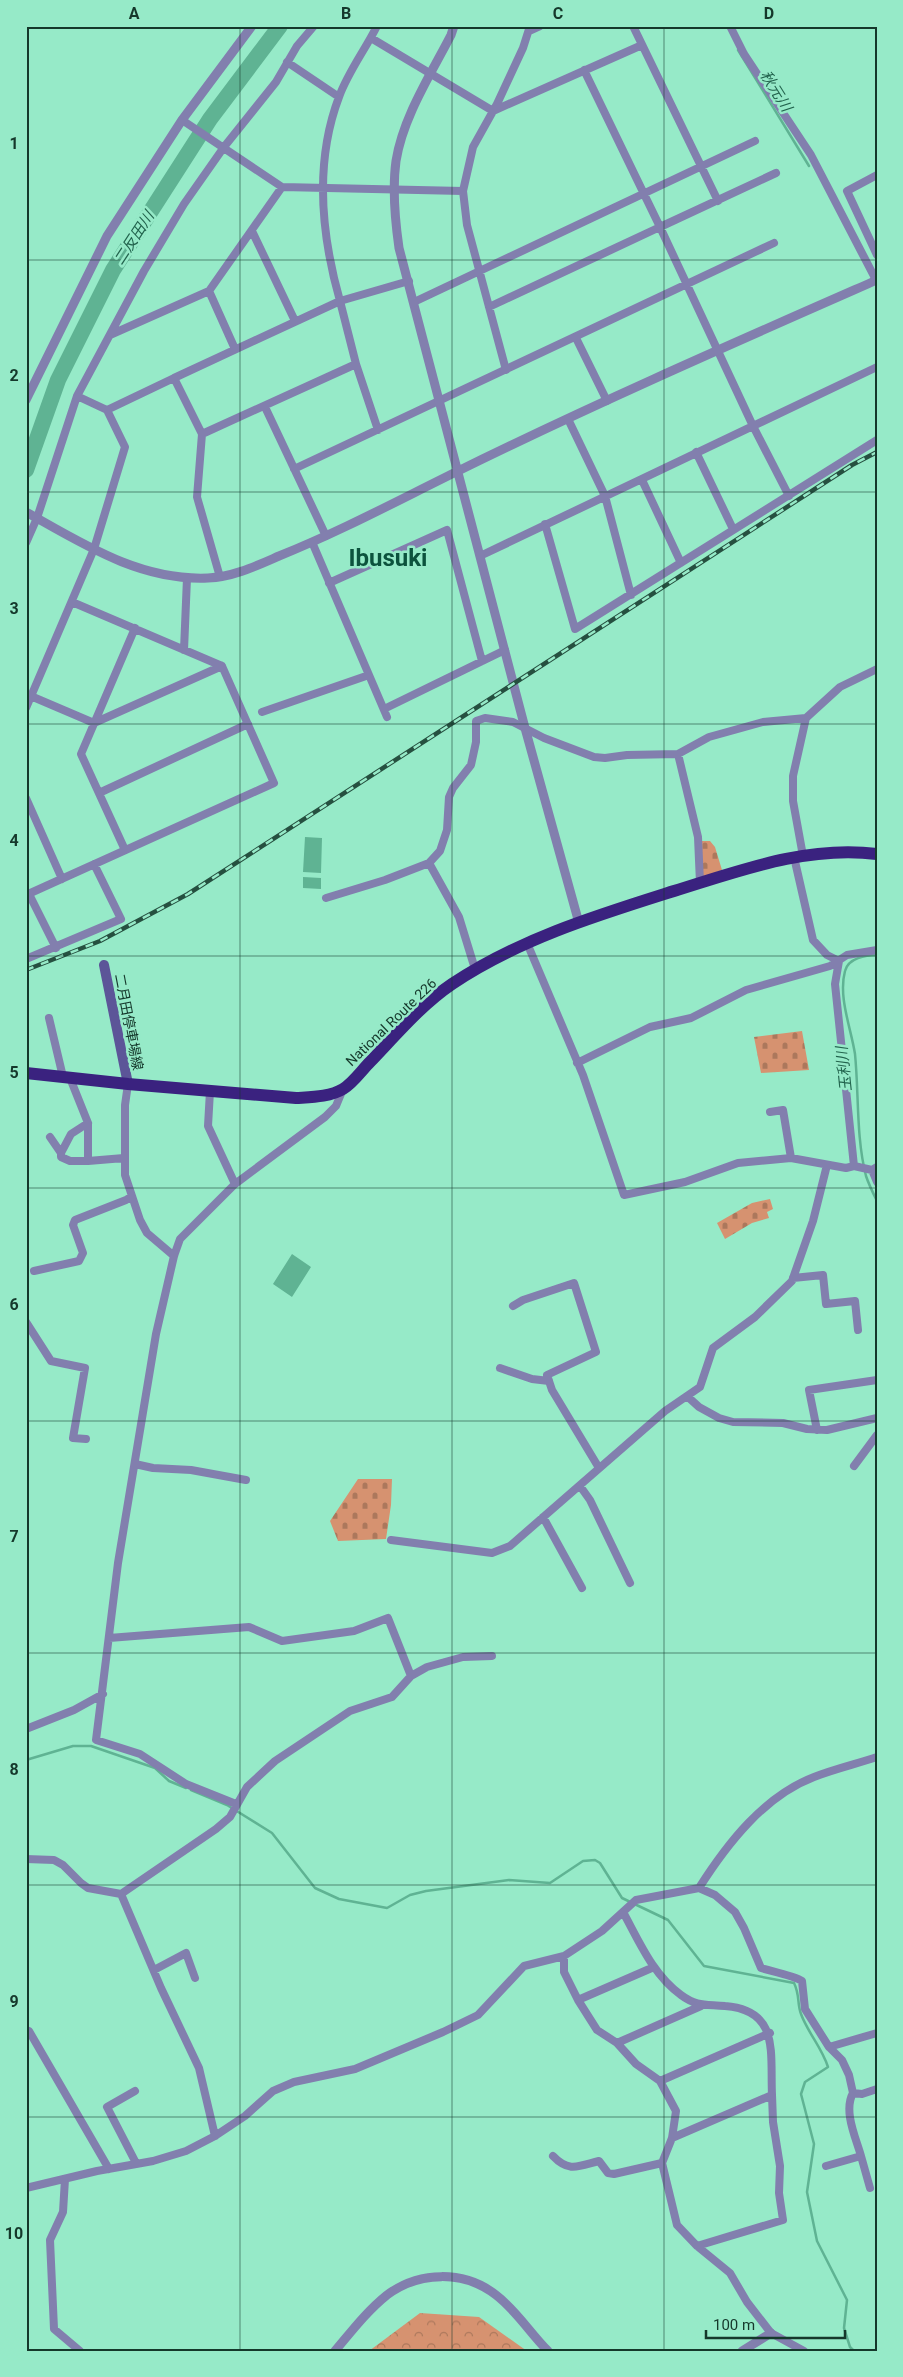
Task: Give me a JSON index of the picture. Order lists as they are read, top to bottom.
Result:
{
  "streets": {
    "highway": ["National Route 226"],
    "main road": ["二月田停車場線"]
  },
  "crossings": [
    ["二月田停車場線", "National Route 226"]
  ],
  "districts": ["Ibusuki"],
  "water": ["秋元川", "二反田川", "玉利川"],
  "scale_bar": "100 m",
  "grid": {
    "columns": [
      "A",
      "B",
      "C",
      "D"
    ],
    "rows": [
      "1",
      "2",
      "3",
      "4",
      "5",
      "6",
      "7",
      "8",
      "9",
      "10"
    ]
  }
}
